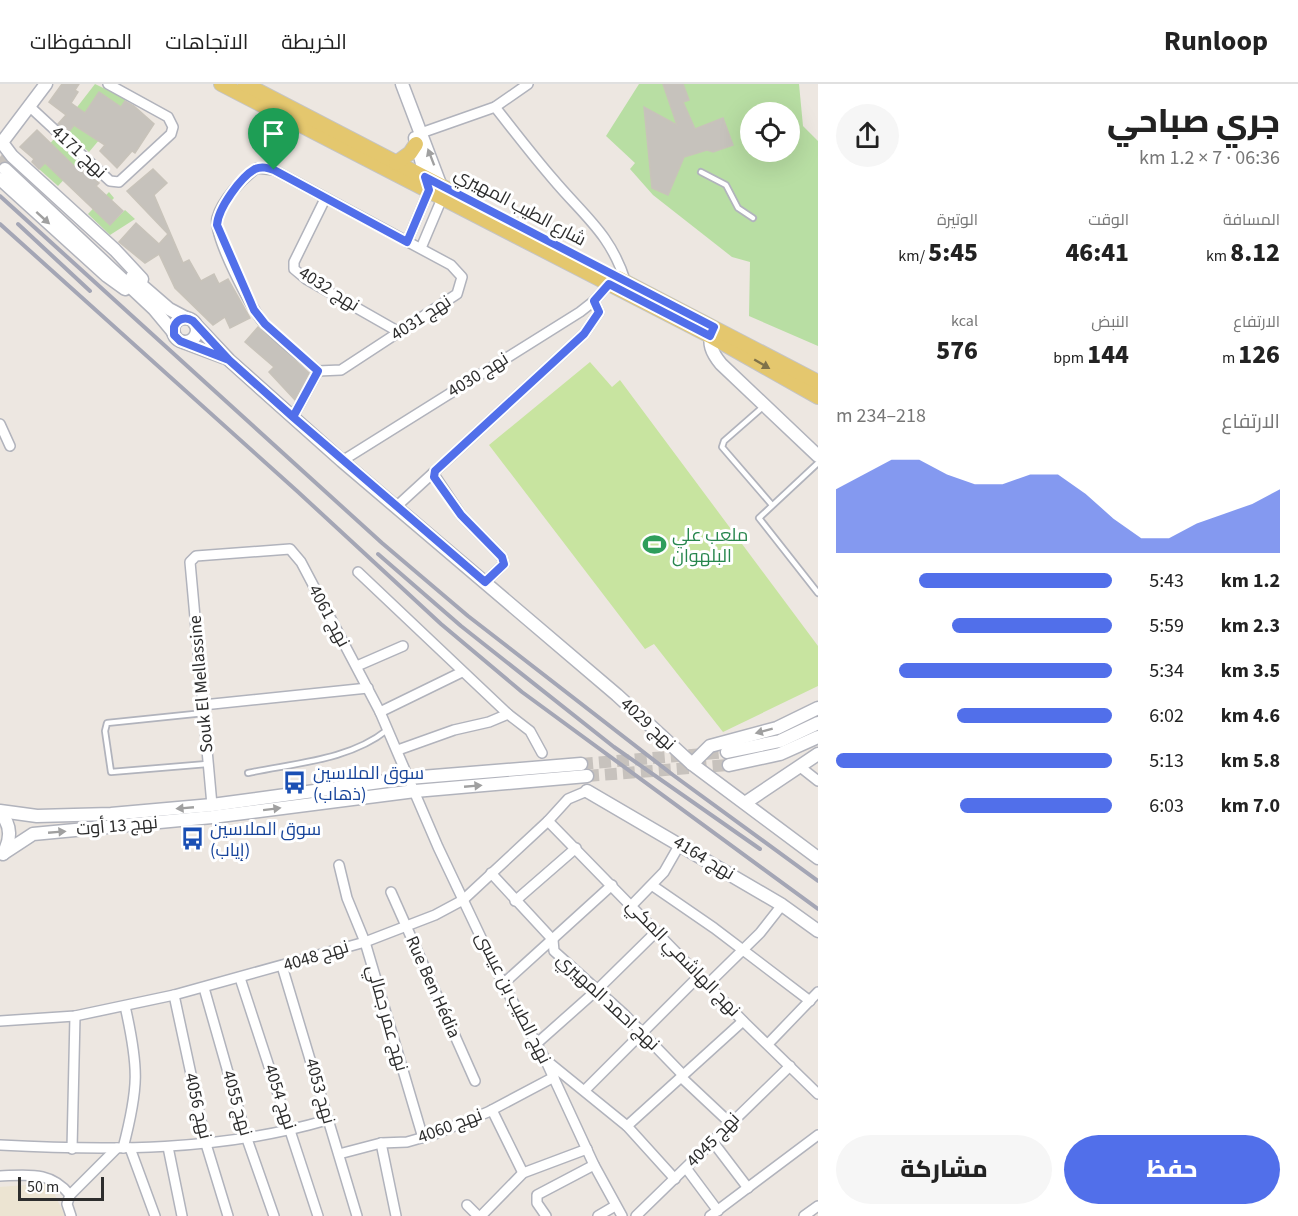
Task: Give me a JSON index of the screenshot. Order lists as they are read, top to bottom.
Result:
{
  "streets": {
    "main road": ["شارع الطيب المهيري"],
    "street": [
      "نهج 4171",
      "نهج 4032",
      "نهج 4031",
      "نهج 4030",
      "نهج 4061",
      "Souk El Mellassine",
      "نهج 4029",
      "نهج 13 أوت",
      "نهج 4164",
      "نهج 4048",
      "نهج الهاشمي المكي",
      "Rue Ben Hédia",
      "نهج الطيب بن عيسى",
      "نهج احمد المهيري",
      "نهج عمر جمالي",
      "نهج 4053",
      "نهج 4054",
      "نهج 4055",
      "نهج 4056",
      "نهج 4060",
      "نهج 4045"
    ]
  },
  "crossings": [
    ["شارع الطيب المهيري", "نهج 4030"],
    ["نهج 4032", "نهج 4031"],
    ["نهج 4030", "نهج 4029"],
    ["نهج 4061", "Souk El Mellassine"],
    ["نهج 4061", "نهج 13 أوت"],
    ["نهج 4061", "نهج الطيب بن عيسى"],
    ["Souk El Mellassine", "نهج 13 أوت"],
    ["نهج 13 أوت", "نهج الطيب بن عيسى"],
    ["نهج 4164", "نهج 4048"],
    ["نهج 4048", "نهج الهاشمي المكي"],
    ["نهج 4048", "Rue Ben Hédia"],
    ["نهج 4048", "نهج الطيب بن عيسى"],
    ["نهج 4048", "نهج احمد المهيري"],
    ["نهج 4048", "نهج عمر جمالي"],
    ["نهج 4048", "نهج 4053"],
    ["نهج 4048", "نهج 4054"],
    ["نهج 4048", "نهج 4055"],
    ["نهج 4048", "نهج 4056"],
    ["نهج الهاشمي المكي", "نهج 4045"],
    ["نهج الطيب بن عيسى", "نهج 4060"],
    ["نهج احمد المهيري", "نهج 4045"],
    ["نهج عمر جمالي", "نهج 4060"],
    ["نهج 4053", "نهج 4060"]
  ],
  "places": {
    "sports": ["ملعب علي البلهوان"],
    "bus stop": ["سوق الملاسين (ذهاب)", "سوق الملاسين (إياب)"]
  },
  "scale_bar": "50 m",
  "page": {
    "header": "Runloop",
    "nav": ["الخريطة", "الاتجاهات", "المحفوظات"],
    "heading": ["جري صباحي", "06:36 · 7 × 1.2 km"],
    "stats": [
      ["المسافة", "8.12 km"],
      ["الوقت", "46:41"],
      ["الوتيرة", "5:45 /km"],
      ["الارتفاع", "126 m"],
      ["النبض", "144 bpm"],
      ["kcal", "576"]
    ],
    "chart": ["الارتفاع", "218–234 m"],
    "list": [
      {
        "name": "1.2 km",
        "note": "5:43"
      },
      {
        "name": "2.3 km",
        "note": "5:59"
      },
      {
        "name": "3.5 km",
        "note": "5:34"
      },
      {
        "name": "4.6 km",
        "note": "6:02"
      },
      {
        "name": "5.8 km",
        "note": "5:13"
      },
      {
        "name": "7.0 km",
        "note": "6:03"
      }
    ],
    "buttons": ["حفظ", "مشاركة"],
    "scale": "50 m"
  }
}
